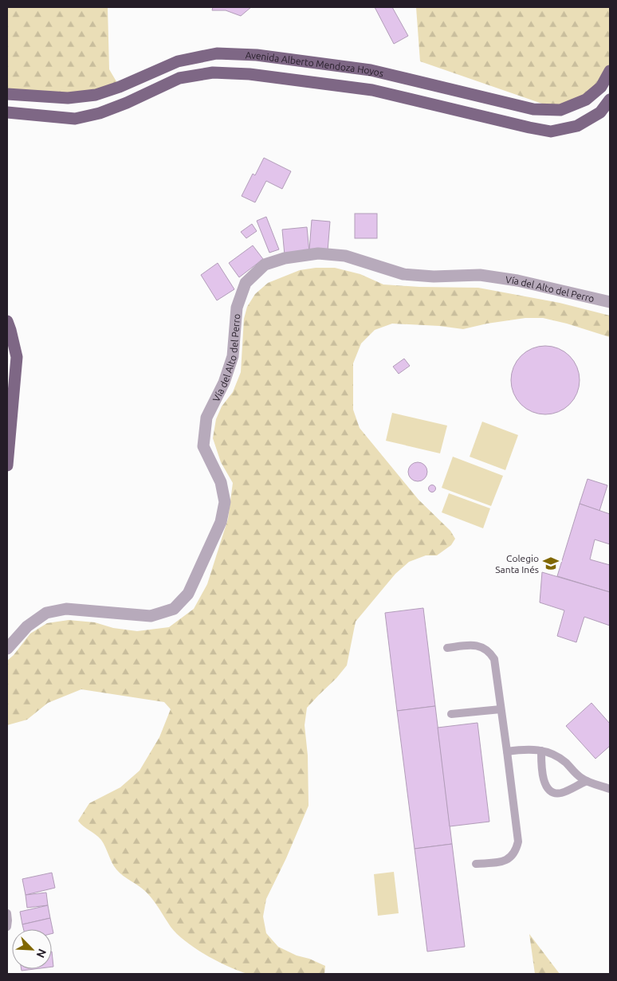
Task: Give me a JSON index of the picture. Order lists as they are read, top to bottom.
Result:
{
  "streets": {
    "main road": ["Avenida Alberto Mendoza Hoyos"],
    "street": ["Vía del Alto del Perro"]
  },
  "places": {
    "school or university": ["Colegio Santa Inés"]
  },
  "north": "bottom right"
}
